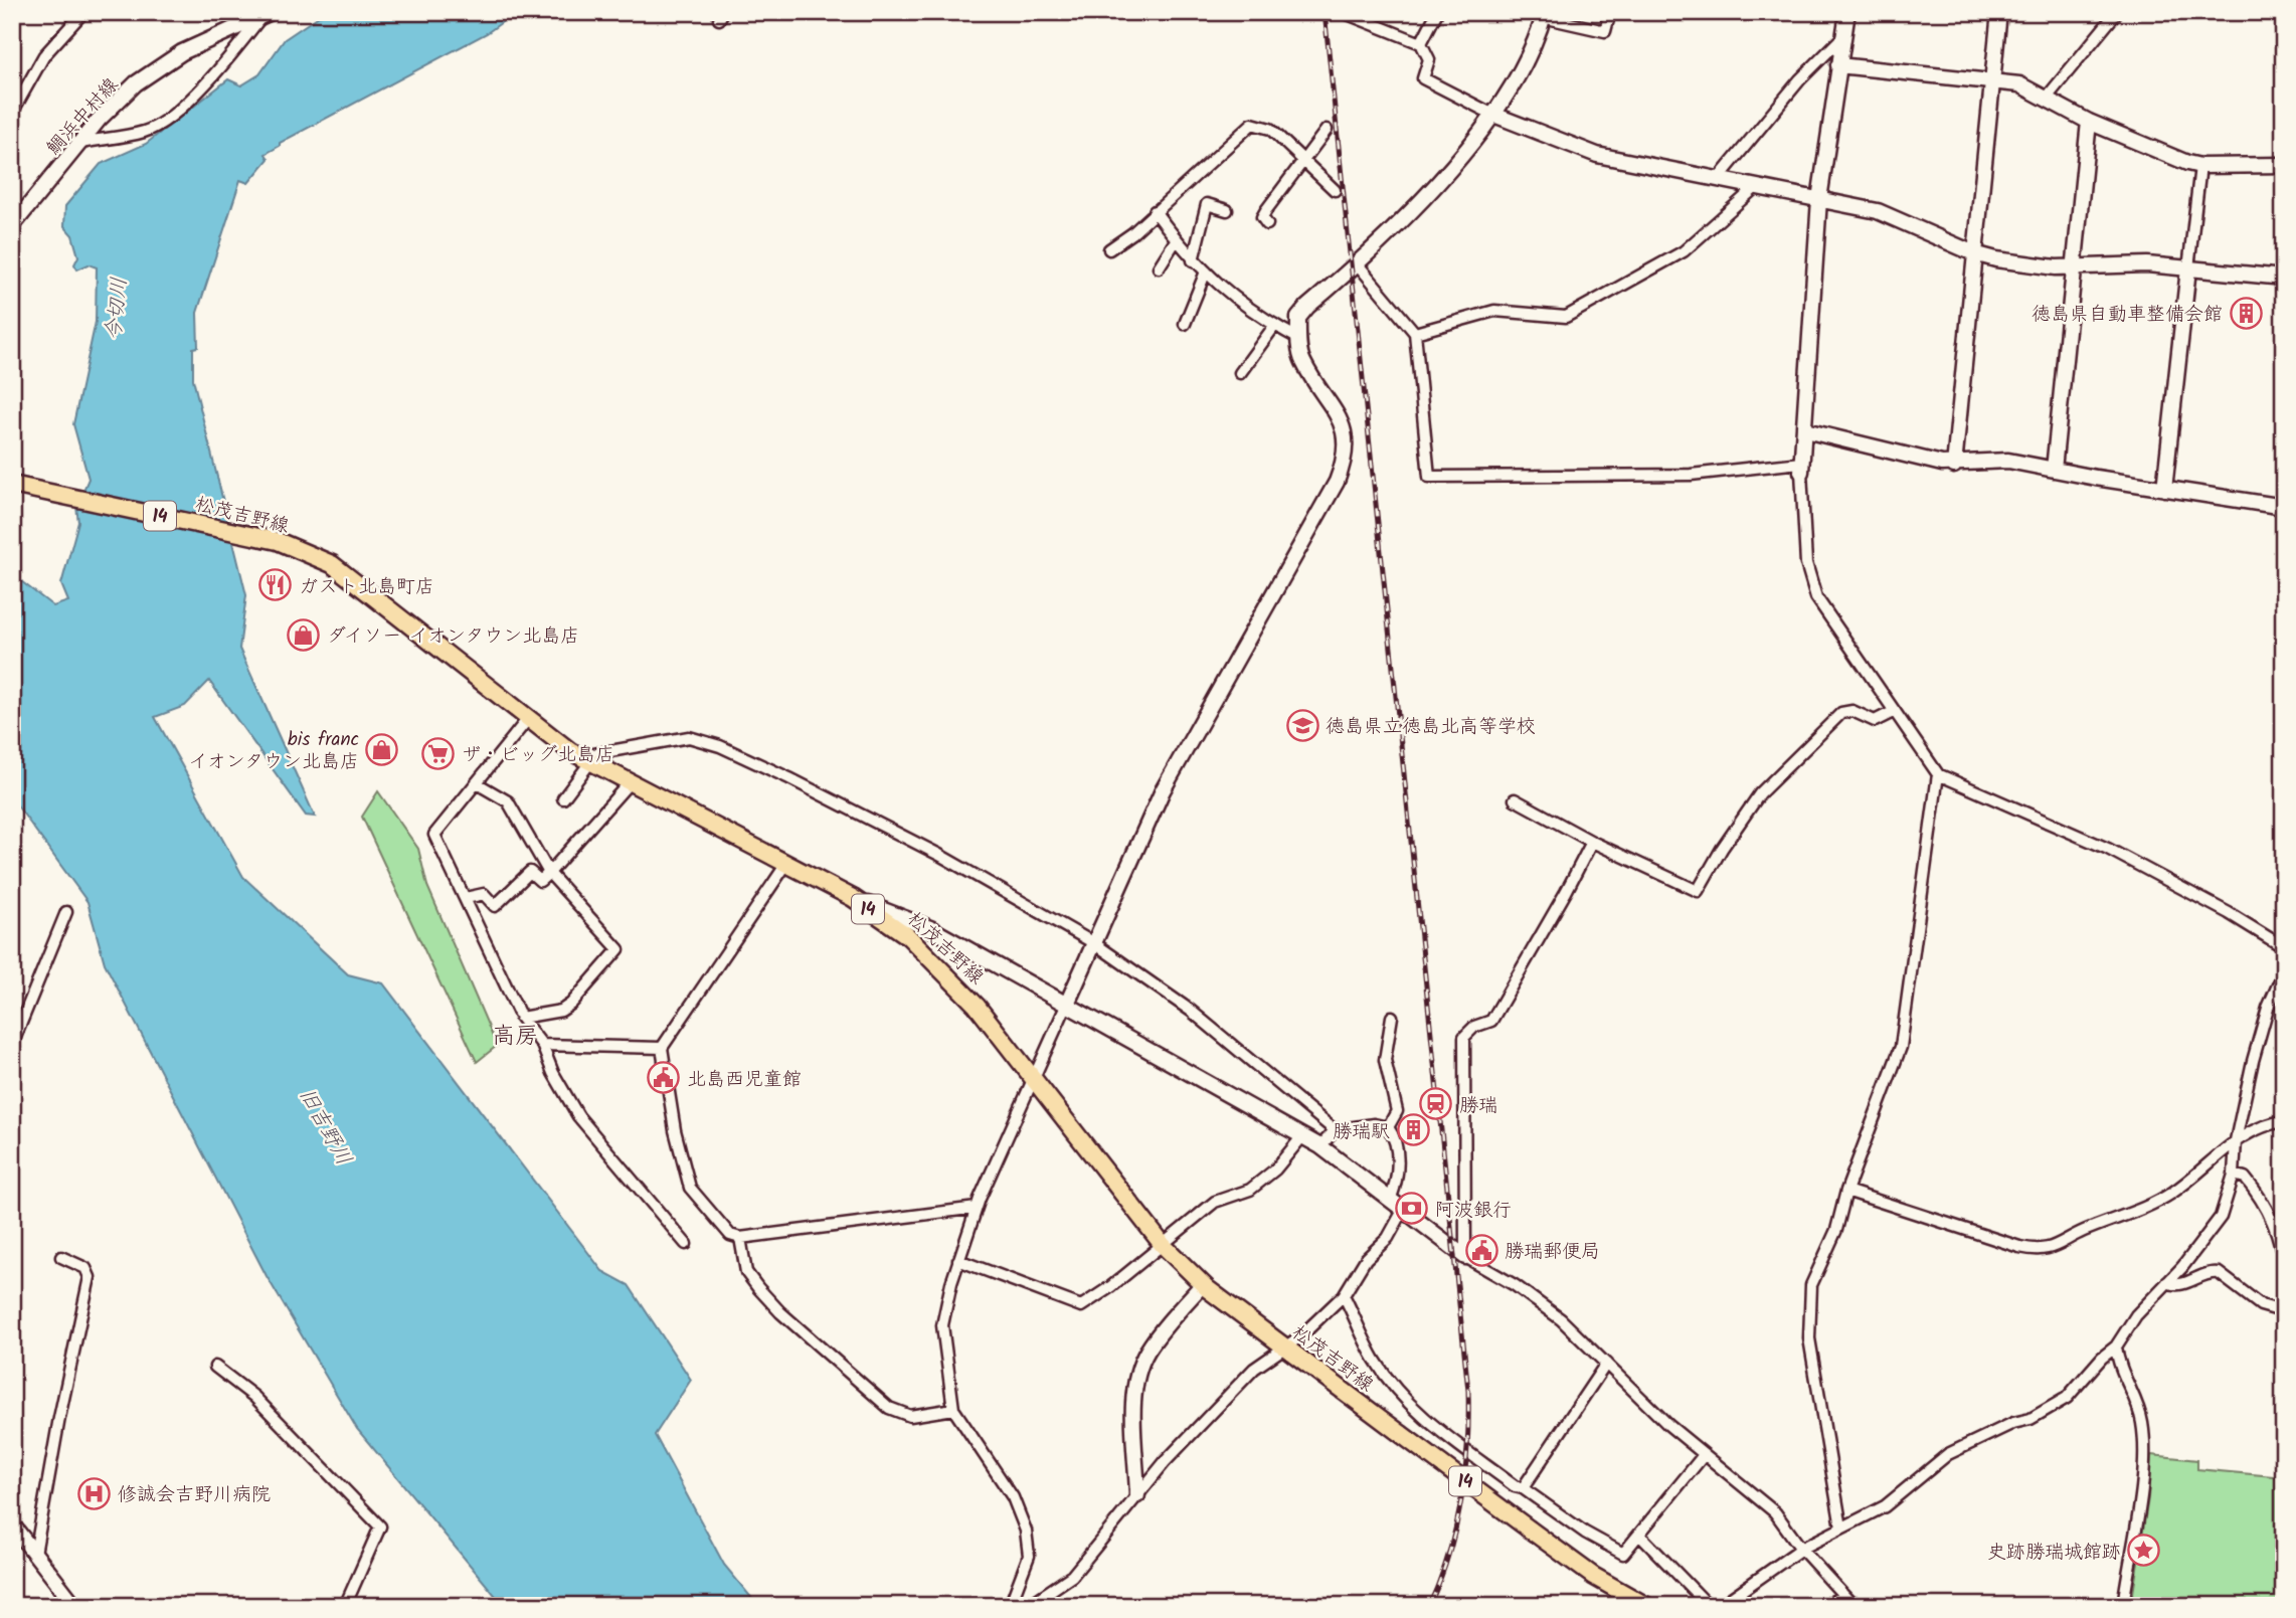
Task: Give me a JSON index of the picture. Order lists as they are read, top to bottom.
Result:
{
  "streets": {
    "main road": ["松茂吉野線", "14"],
    "street": ["鯛浜中村線"]
  },
  "districts": ["高房"],
  "water": ["今切川", "旧吉野川"],
  "places": {
    "building": ["徳島県自動車整備会館", "勝瑞駅"],
    "restaurant": ["ガスト北島町店"],
    "shop": ["ダイソー イオンタウン北島店", "bis franc イオンタウン北島店"],
    "school or university": ["徳島県立徳島北高等学校"],
    "supermarket": ["ザ・ビッグ北島店"],
    "public building": ["北島西児童館", "勝瑞郵便局"],
    "station": ["勝瑞"],
    "bank": ["阿波銀行"],
    "hospital": ["修誠会吉野川病院"],
    "place": ["史跡勝瑞城館跡"]
  }
}
